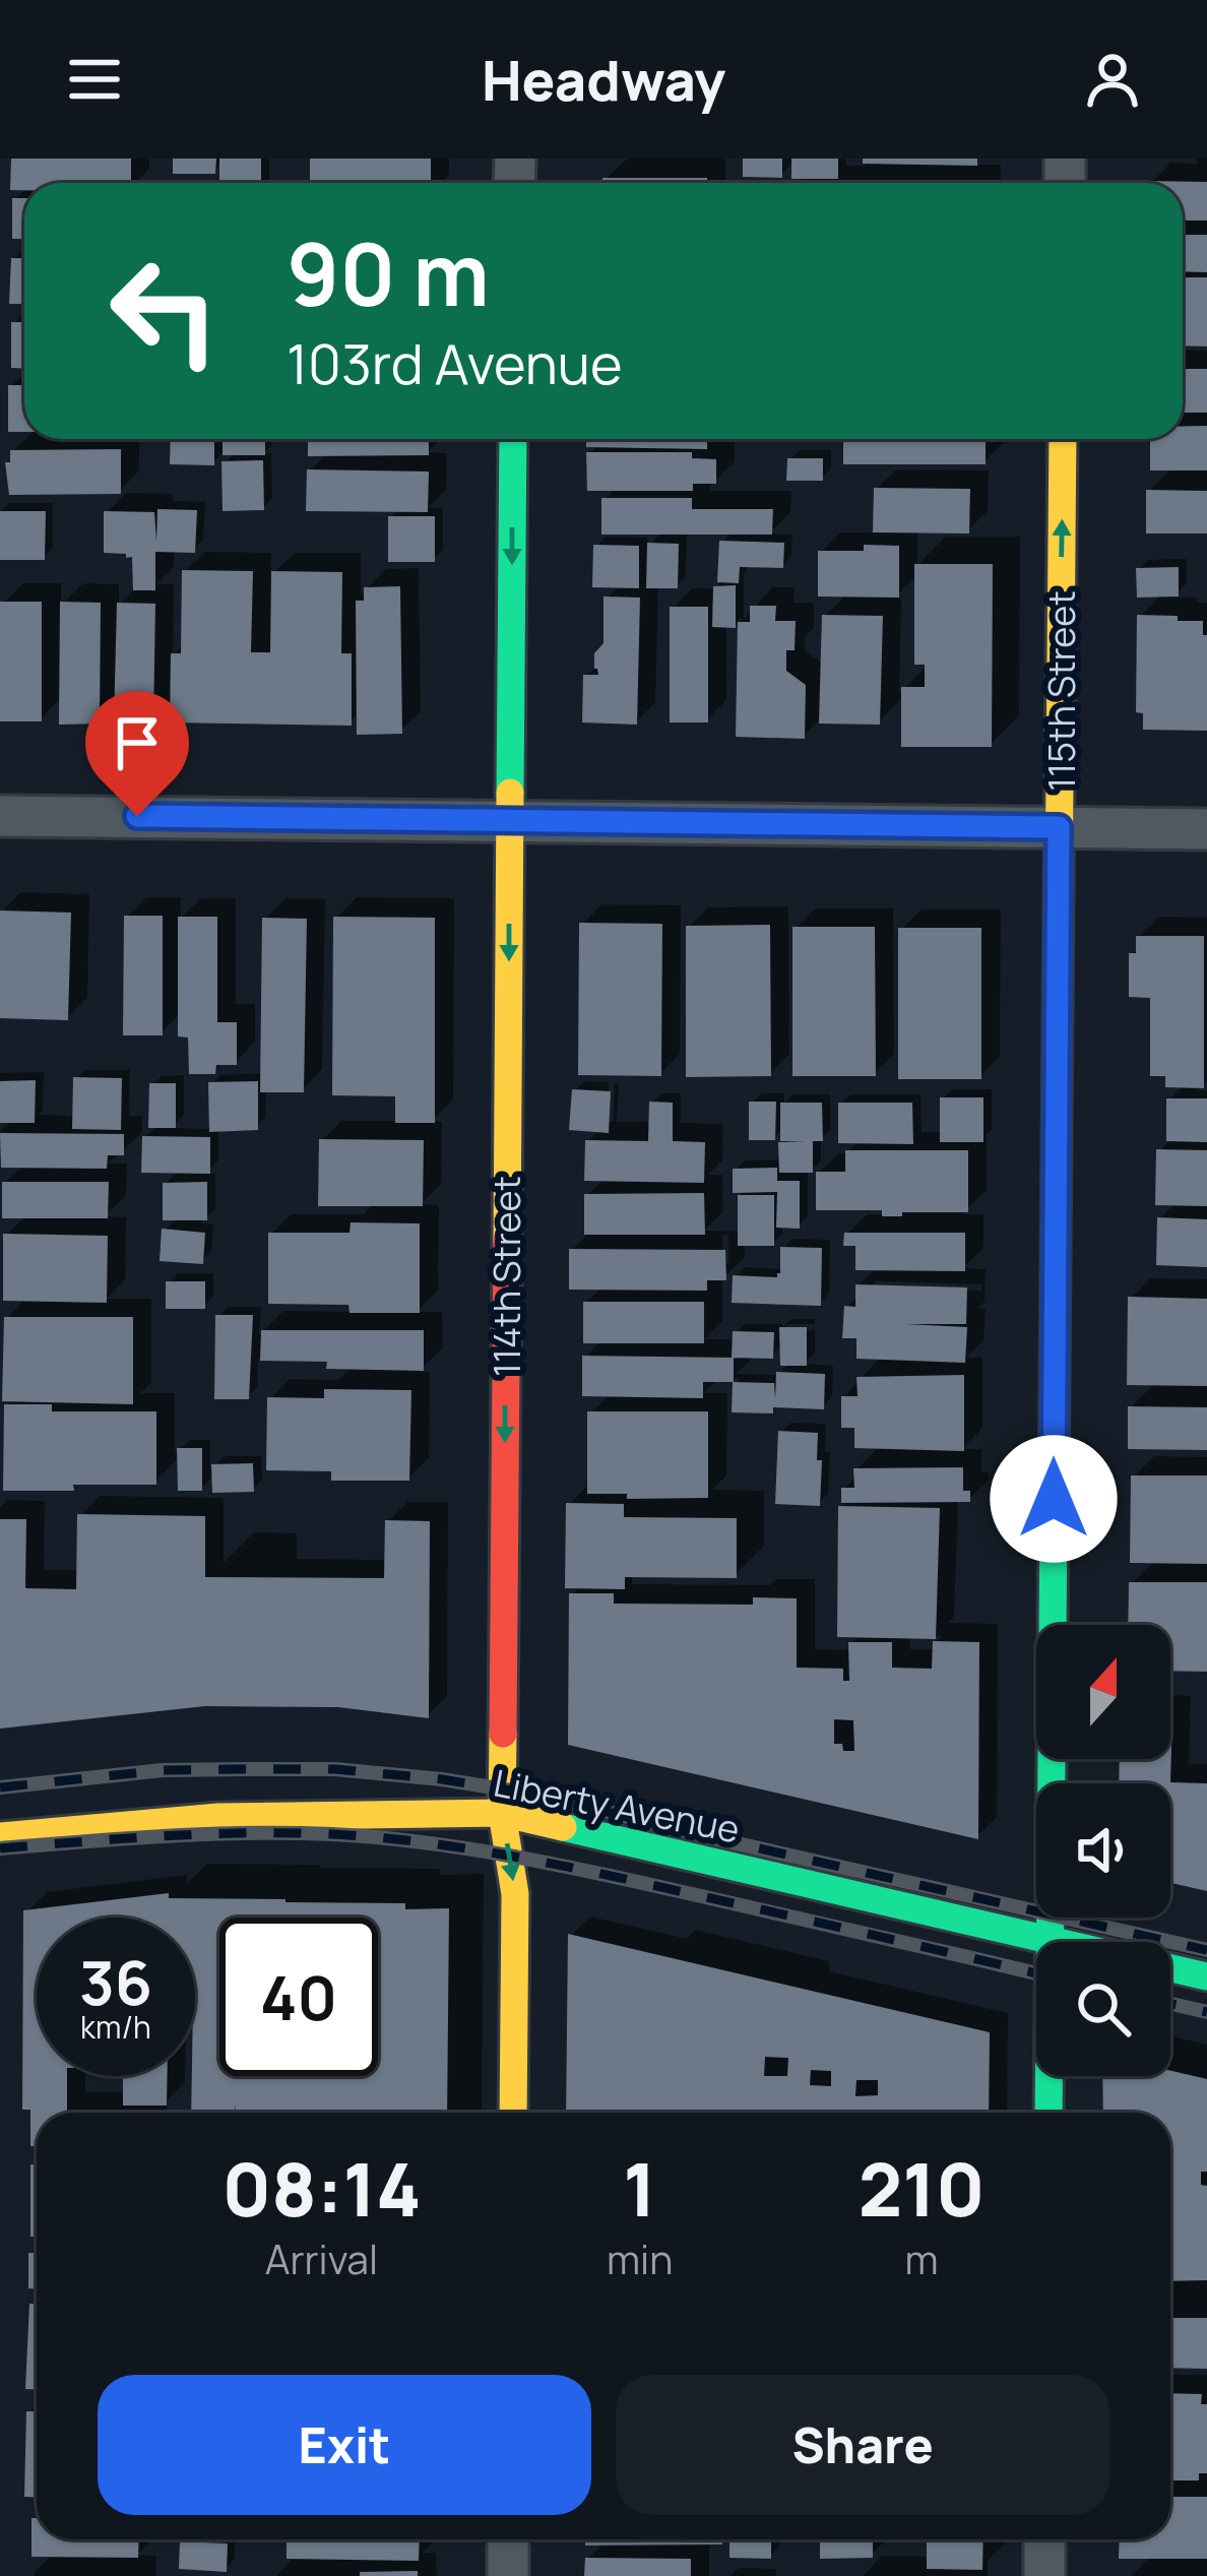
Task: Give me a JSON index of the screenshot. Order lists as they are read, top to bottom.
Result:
{
  "streets": {
    "street": ["115th Street", "114th Street", "Liberty Avenue"]
  },
  "crossings": [
    ["115th Street", "Liberty Avenue"],
    ["114th Street", "Liberty Avenue"]
  ],
  "one_way": ["114th Street"],
  "north": "top",
  "page": {
    "header": "Headway",
    "turn": ["90 m", "103rd Avenue"],
    "speed": "36 km/h",
    "limit": "40",
    "eta": [
      "08:14",
      "Arrival",
      "1",
      "min",
      "210",
      "m"
    ],
    "buttons": ["Exit", "Share"]
  }
}
